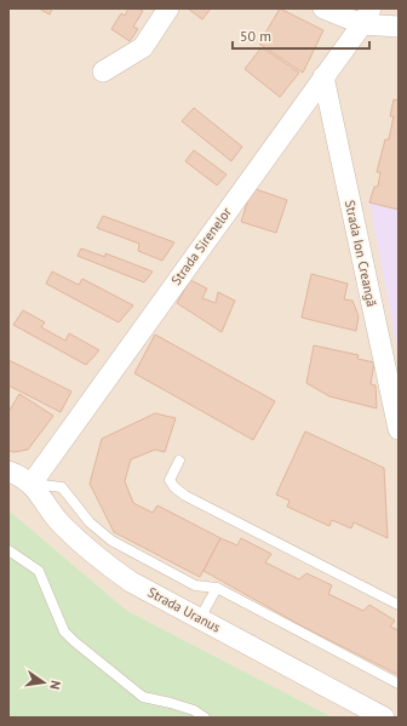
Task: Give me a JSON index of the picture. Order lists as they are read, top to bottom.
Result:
{
  "streets": {
    "street": ["Strada Sirenelor", "Strada Ion Creangă", "Strada Uranus"]
  },
  "crossings": [
    ["Strada Sirenelor", "Strada Ion Creangă"],
    ["Strada Sirenelor", "Strada Uranus"]
  ],
  "scale_bar": "50 m",
  "north": "right"
}
